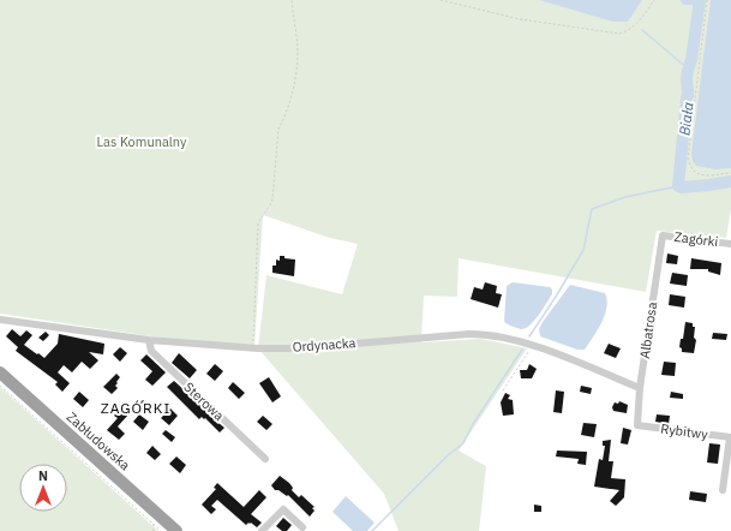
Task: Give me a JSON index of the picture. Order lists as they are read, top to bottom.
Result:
{
  "streets": {
    "highway": ["Zabłudowska"],
    "street": [
      "Zagórki",
      "Albatrosa",
      "Ordynacka",
      "Sterowa",
      "Rybitwy"
    ]
  },
  "crossings": [
    ["Zagórki", "Albatrosa"],
    ["Albatrosa", "Ordynacka"],
    ["Albatrosa", "Rybitwy"],
    ["Ordynacka", "Sterowa"]
  ],
  "districts": ["ZAGÓRKI"],
  "water": ["Biała"],
  "parks": ["Las Komunalny"],
  "north": "top"
}
